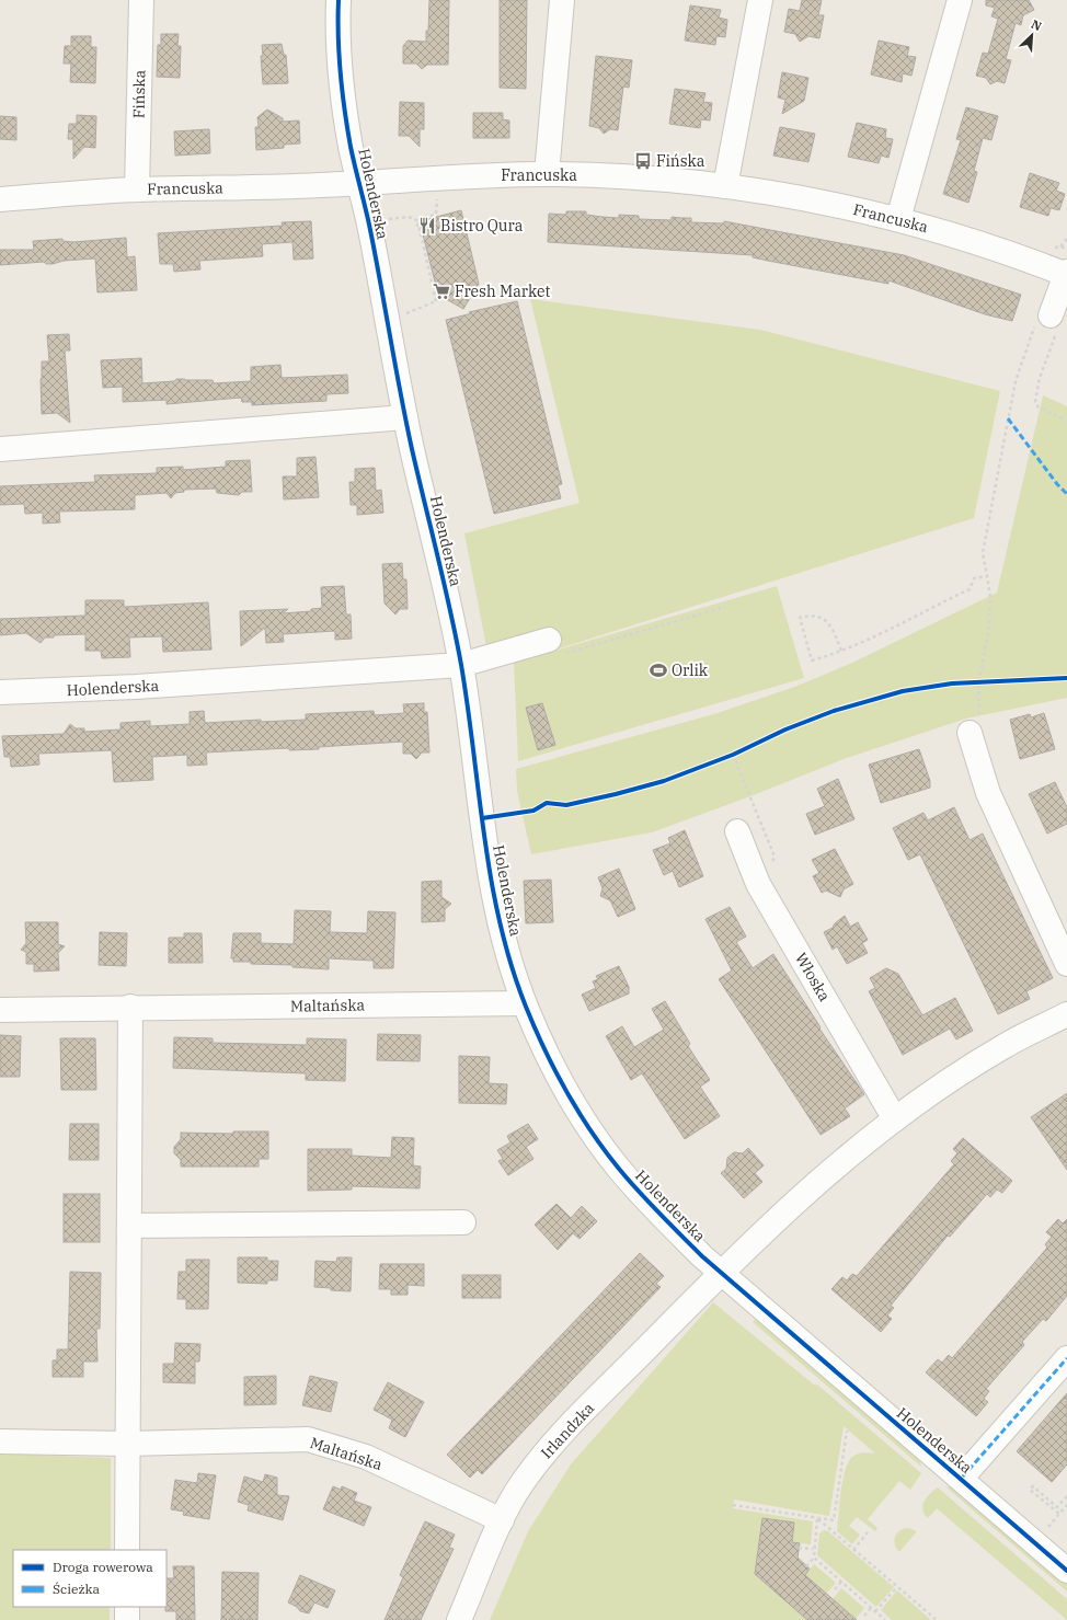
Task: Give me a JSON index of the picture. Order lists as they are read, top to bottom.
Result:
{
  "streets": {
    "street": [
      "Fińska",
      "Francuska",
      "Holenderska",
      "Włoska",
      "Maltańska",
      "Irlandzka"
    ]
  },
  "crossings": [
    ["Fińska", "Francuska"],
    ["Francuska", "Holenderska"],
    ["Holenderska", "Maltańska"],
    ["Holenderska", "Irlandzka"],
    ["Maltańska", "Irlandzka"]
  ],
  "places": {
    "bus stop": ["Fińska"],
    "restaurant": ["Bistro Qura"],
    "supermarket": ["Fresh Market"],
    "sports": ["Orlik"]
  },
  "legend": ["Droga rowerowa", "Ścieżka"],
  "north": "top right"
}
